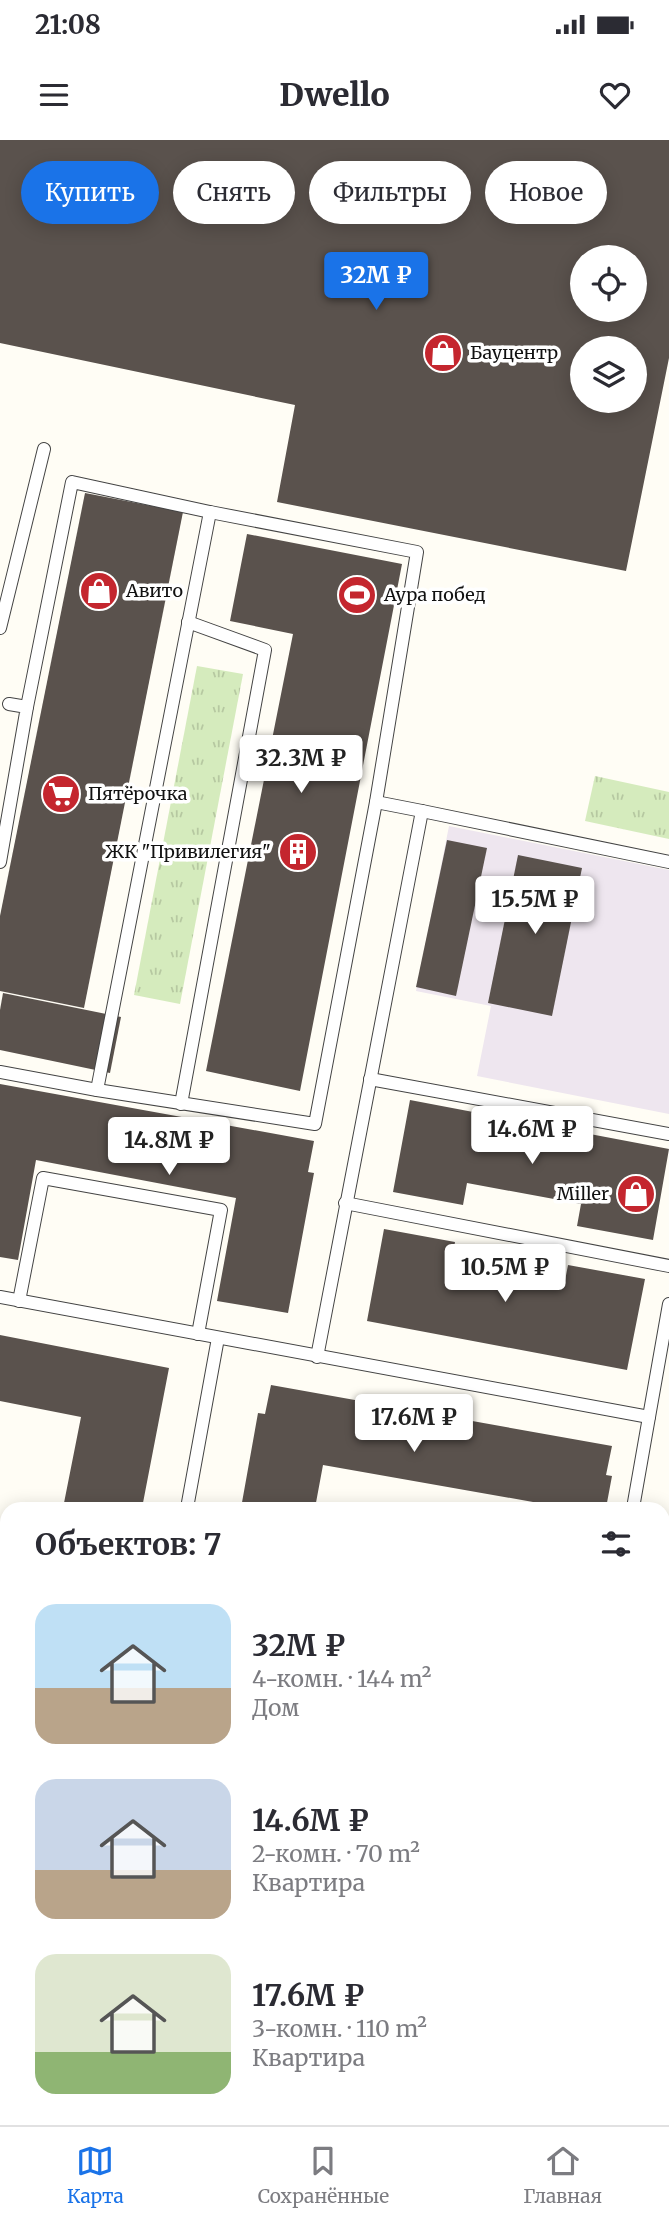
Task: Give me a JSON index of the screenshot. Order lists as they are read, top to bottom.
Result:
{
  "places": {
    "shop": ["Бауцентр", "Авито", "Miller"],
    "sports": ["Аура побед"],
    "supermarket": ["Пятёрочка"],
    "building": ["ЖК \"Привилегия\""]
  },
  "page": {
    "status": "21:08",
    "header": "Dwello",
    "chip": [
      "Купить",
      "Снять",
      "Фильтры",
      "Новое"
    ],
    "price": [
      "32M ₽",
      "32.3M ₽",
      "15.5M ₽",
      "14.6M ₽",
      "14.8M ₽",
      "10.5M ₽",
      "17.6M ₽"
    ],
    "heading": "Объектов: 7",
    "list": [
      {
        "name": "32M ₽",
        "note": "4-комн. · 144 m² · Дом"
      },
      {
        "name": "14.6M ₽",
        "note": "2-комн. · 70 m² · Квартира"
      },
      {
        "name": "17.6M ₽",
        "note": "3-комн. · 110 m² · Квартира"
      }
    ],
    "tabs": ["Карта", "Сохранённые", "Главная"]
  }
}
